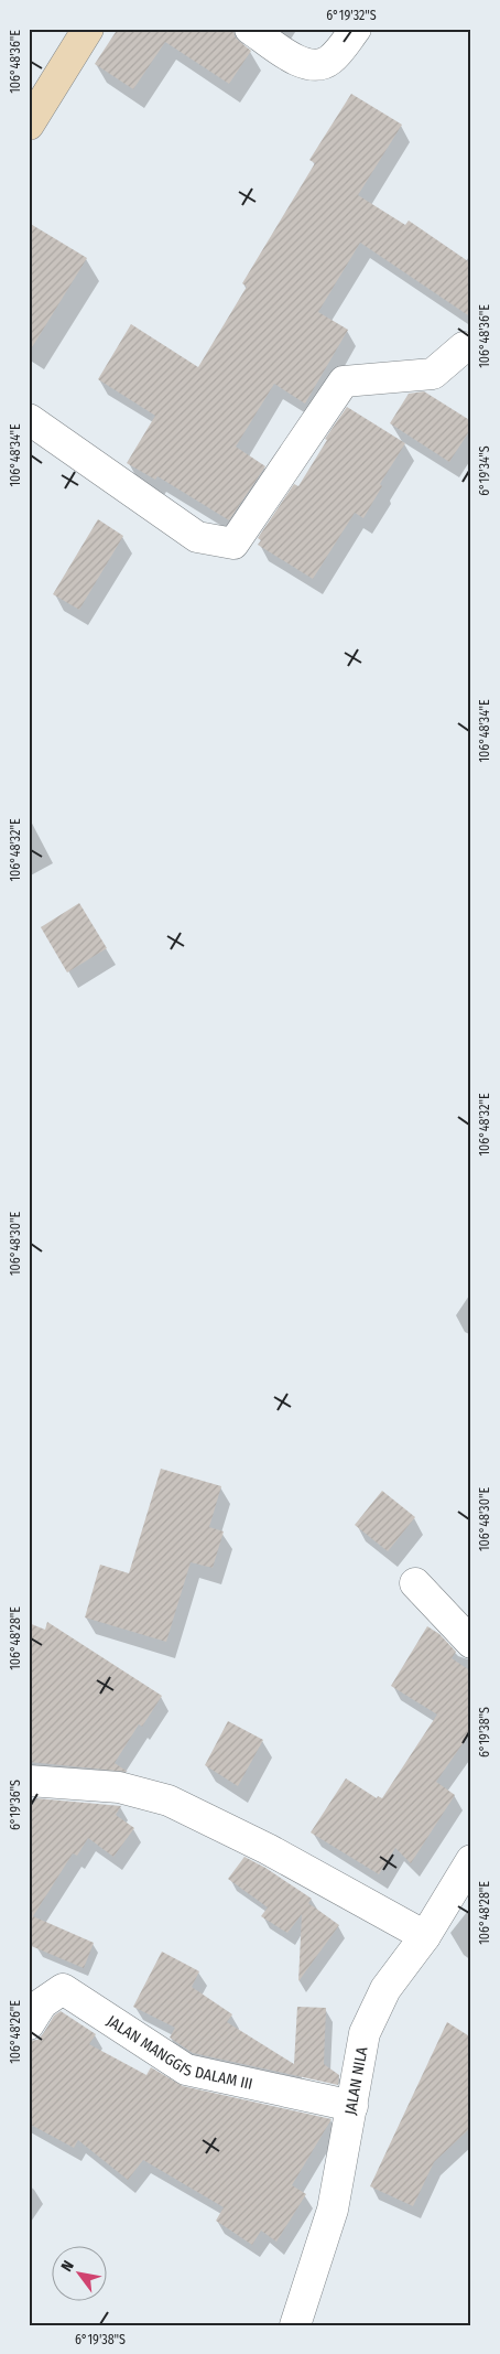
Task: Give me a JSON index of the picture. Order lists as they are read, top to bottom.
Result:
{
  "streets": {
    "street": ["JALAN MANGGIS DALAM III", "JALAN NILA"]
  },
  "crossings": [
    ["JALAN MANGGIS DALAM III", "JALAN NILA"]
  ],
  "north": "top left",
  "coordinates": [
    "6°19'32\"S",
    "106°48'36\"E",
    "106°48'34\"E",
    "6°19'34\"S",
    "106°48'32\"E",
    "106°48'30\"E",
    "106°48'28\"E",
    "6°19'38\"S",
    "6°19'36\"S",
    "106°48'26\"E"
  ]
}
